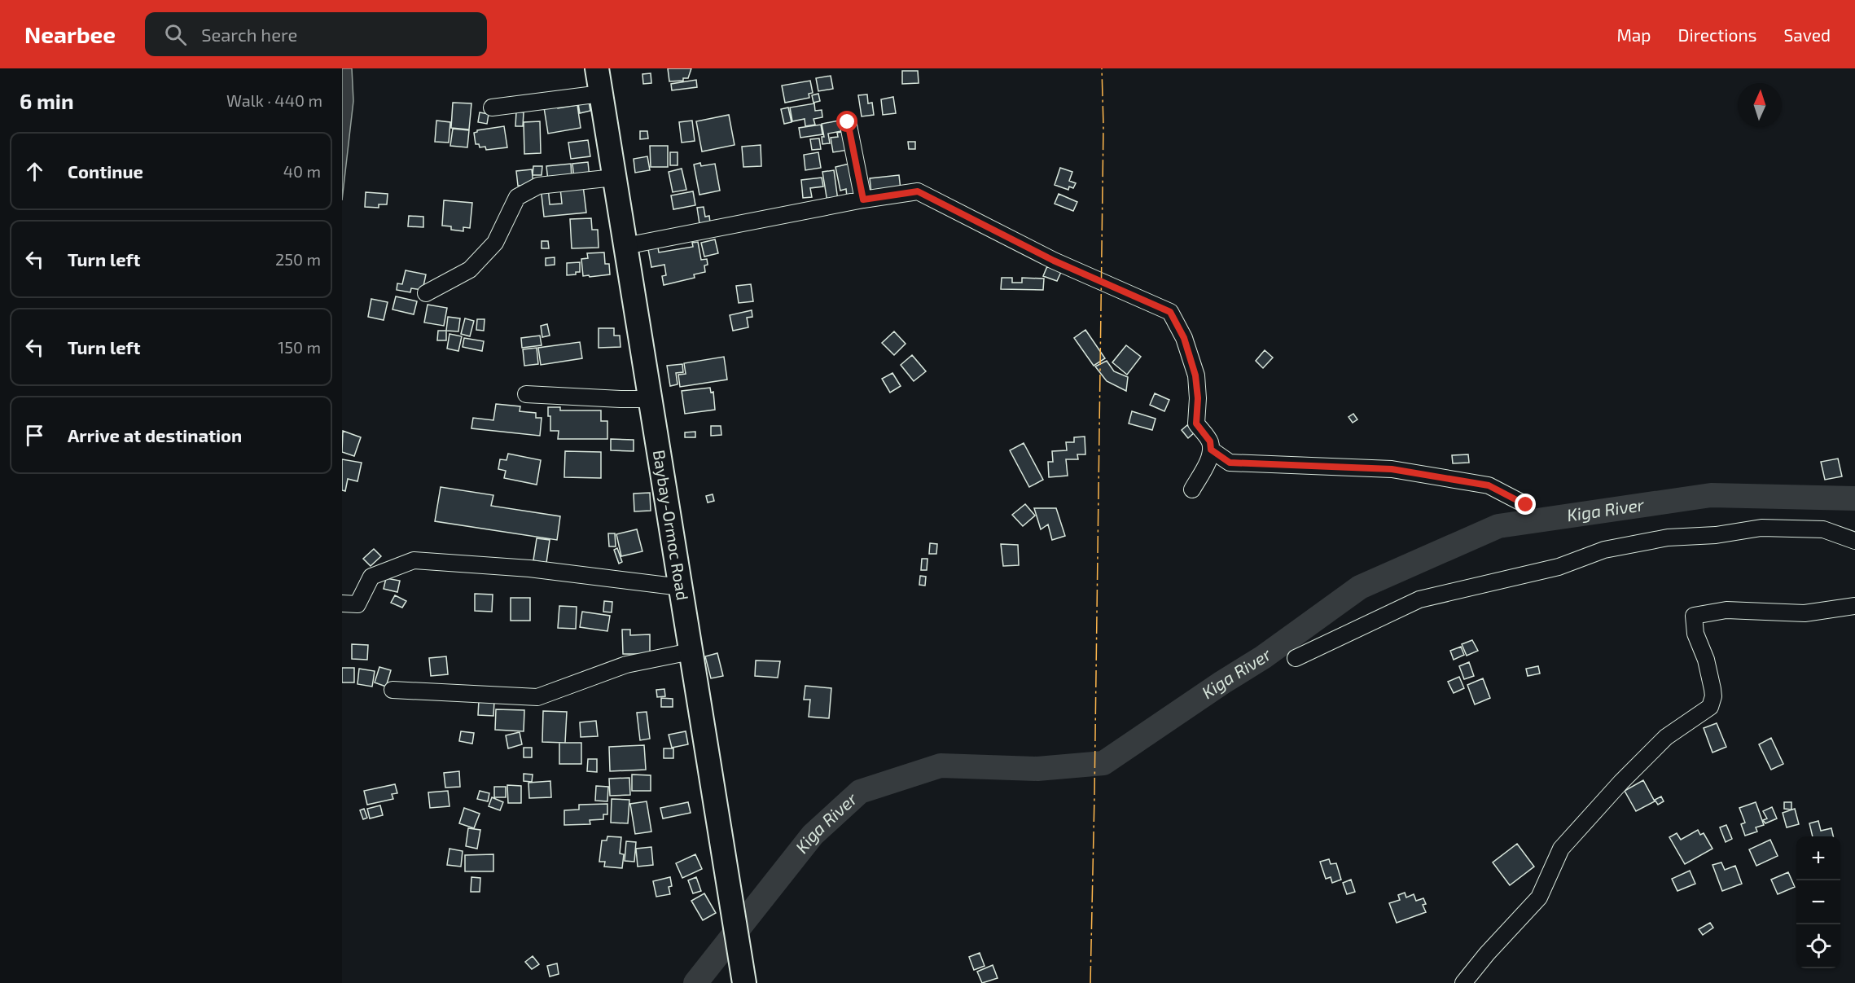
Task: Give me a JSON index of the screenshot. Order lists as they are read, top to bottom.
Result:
{
  "streets": {
    "highway": ["Baybay-Ormoc Road"]
  },
  "water": ["Kiga River"],
  "north": "top",
  "page": {
    "header": "Nearbee",
    "search": "Search here",
    "nav": ["Map", "Directions", "Saved"],
    "heading": ["6 min", "Walk · 440 m"],
    "list": [
      ["Continue", "40 m"],
      ["Turn left", "250 m"],
      ["Turn left", "150 m"],
      "Arrive at destination"
    ],
    "map_buttons": ["+", "−"]
  }
}
